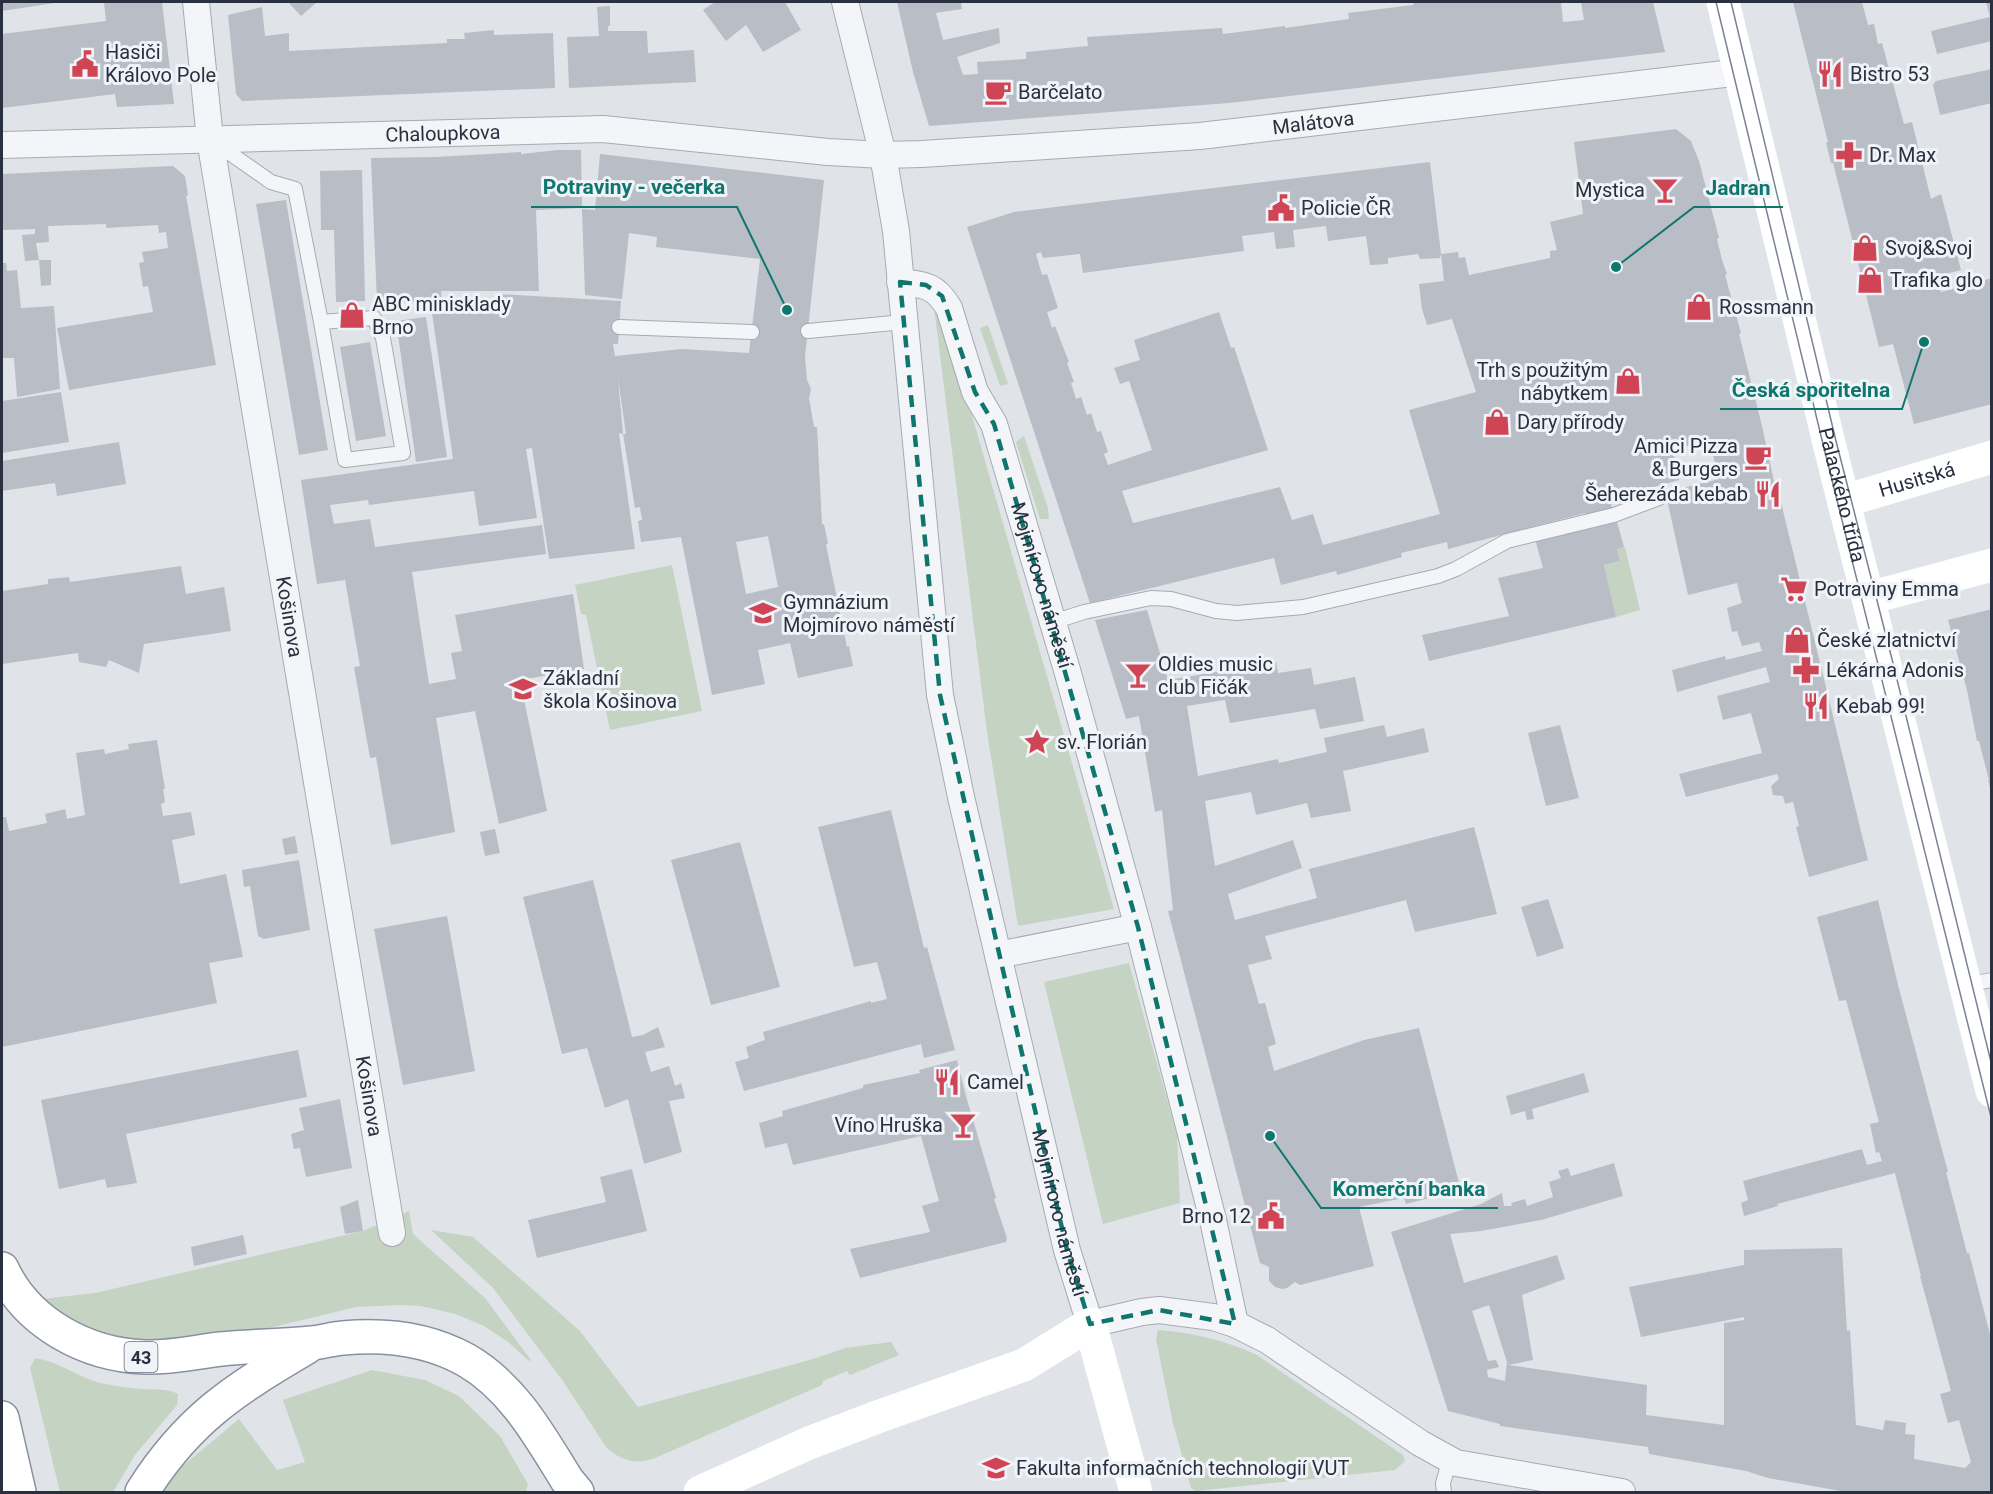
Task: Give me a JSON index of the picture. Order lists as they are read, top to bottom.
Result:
{
  "streets": {
    "main road": ["Husitská", "Palackého třída", "43"],
    "street": [
      "Malátova",
      "Chaloupkova",
      "Mojmírovo náměstí",
      "Košinova"
    ]
  },
  "crossings": [
    ["Malátova", "Chaloupkova"],
    ["Malátova", "Palackého třída"],
    ["Malátova", "Mojmírovo náměstí"],
    ["Chaloupkova", "Mojmírovo náměstí"],
    ["Chaloupkova", "Košinova"],
    ["Husitská", "Palackého třída"]
  ],
  "places": {
    "public building": ["Hasiči Královo Pole", "Policie ČR", "Brno 12"],
    "restaurant": [
      "Bistro 53",
      "Šeherezáda kebab",
      "Kebab 99!",
      "Camel"
    ],
    "cafe": ["Barčelato", "Amici Pizza & Burgers"],
    "pharmacy": ["Dr. Max", "Lékárna Adonis"],
    "bar": ["Mystica", "Oldies music club Fičák", "Víno Hruška"],
    "shop": [
      "Svoj&Svoj",
      "Trafika glo",
      "Rossmann",
      "ABC minisklady Brno",
      "Trh s použitým nábytkem",
      "Dary přírody",
      "České zlatnictví"
    ],
    "other": [
      "Jadran",
      "Potraviny - večerka",
      "Česká spořitelna",
      "Komerční banka"
    ],
    "supermarket": ["Potraviny Emma"],
    "school or university": ["Gymnázium Mojmírovo náměstí", "Základní škola Košinova", "Fakulta informačních technologií VUT"],
    "place": ["sv. Florián"]
  }
}
